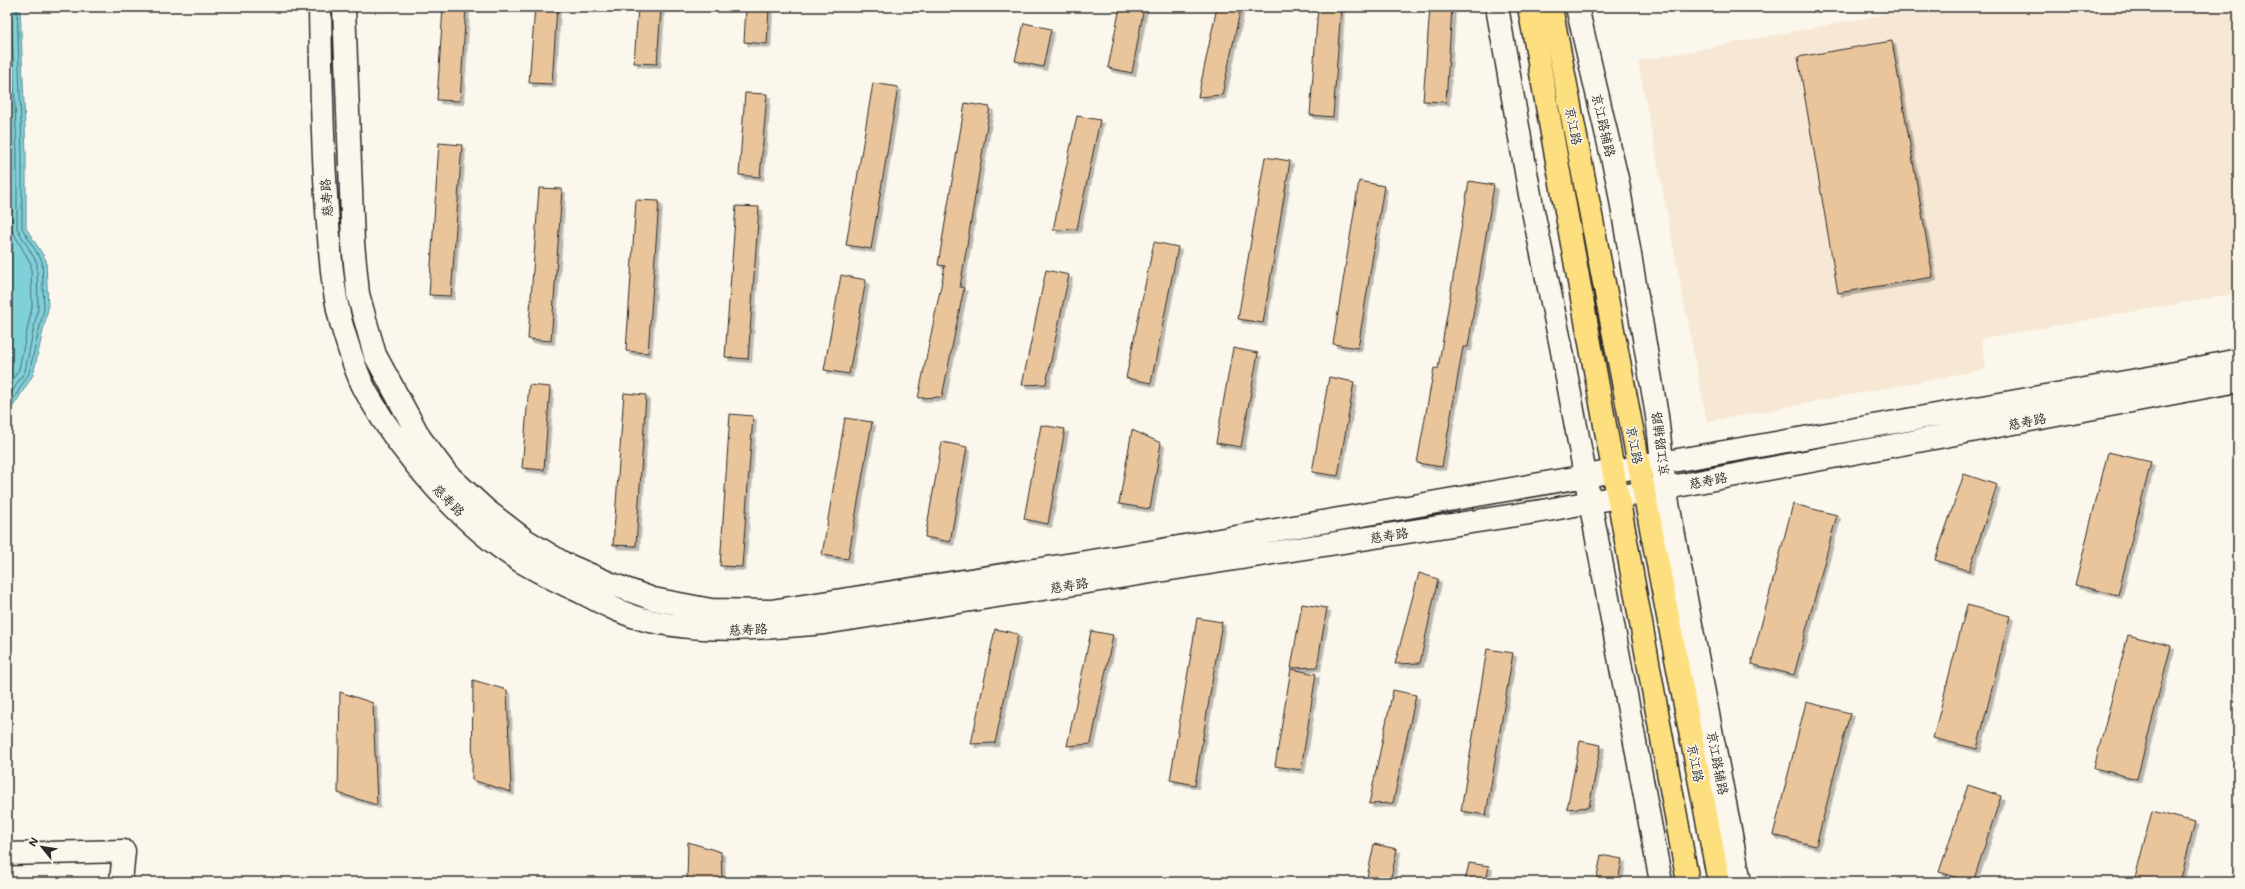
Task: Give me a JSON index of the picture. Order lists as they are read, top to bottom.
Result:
{
  "streets": {
    "main road": ["京江路"],
    "street": ["京江路辅路", "慈寿路"]
  },
  "crossings": [
    ["京江路辅路", "慈寿路"],
    ["京江路", "慈寿路"]
  ],
  "north": "top left"
}
